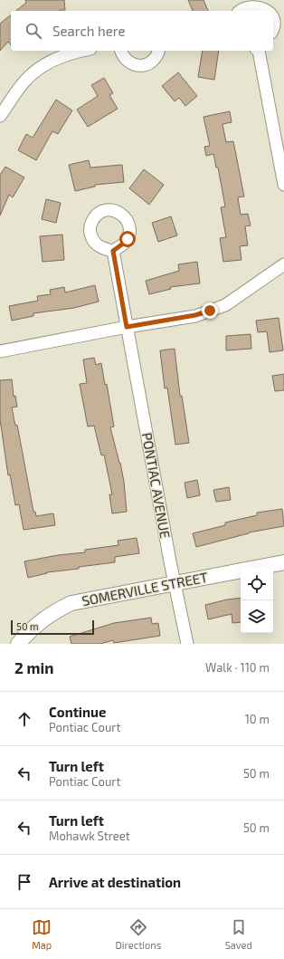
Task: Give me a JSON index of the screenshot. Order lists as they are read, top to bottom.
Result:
{
  "streets": {
    "street": ["PONTIAC AVENUE", "SOMERVILLE STREET"]
  },
  "crossings": [
    ["PONTIAC AVENUE", "SOMERVILLE STREET"]
  ],
  "scale_bar": "50 m",
  "page": {
    "search": "Search here",
    "scale": "50 m",
    "heading": ["2 min", "Walk · 110 m"],
    "list": [
      ["Continue", "Pontiac Court", "10 m"],
      ["Turn left", "Pontiac Court", "50 m"],
      ["Turn left", "Mohawk Street", "50 m"],
      "Arrive at destination"
    ],
    "nav": ["Map", "Directions", "Saved"]
  }
}
